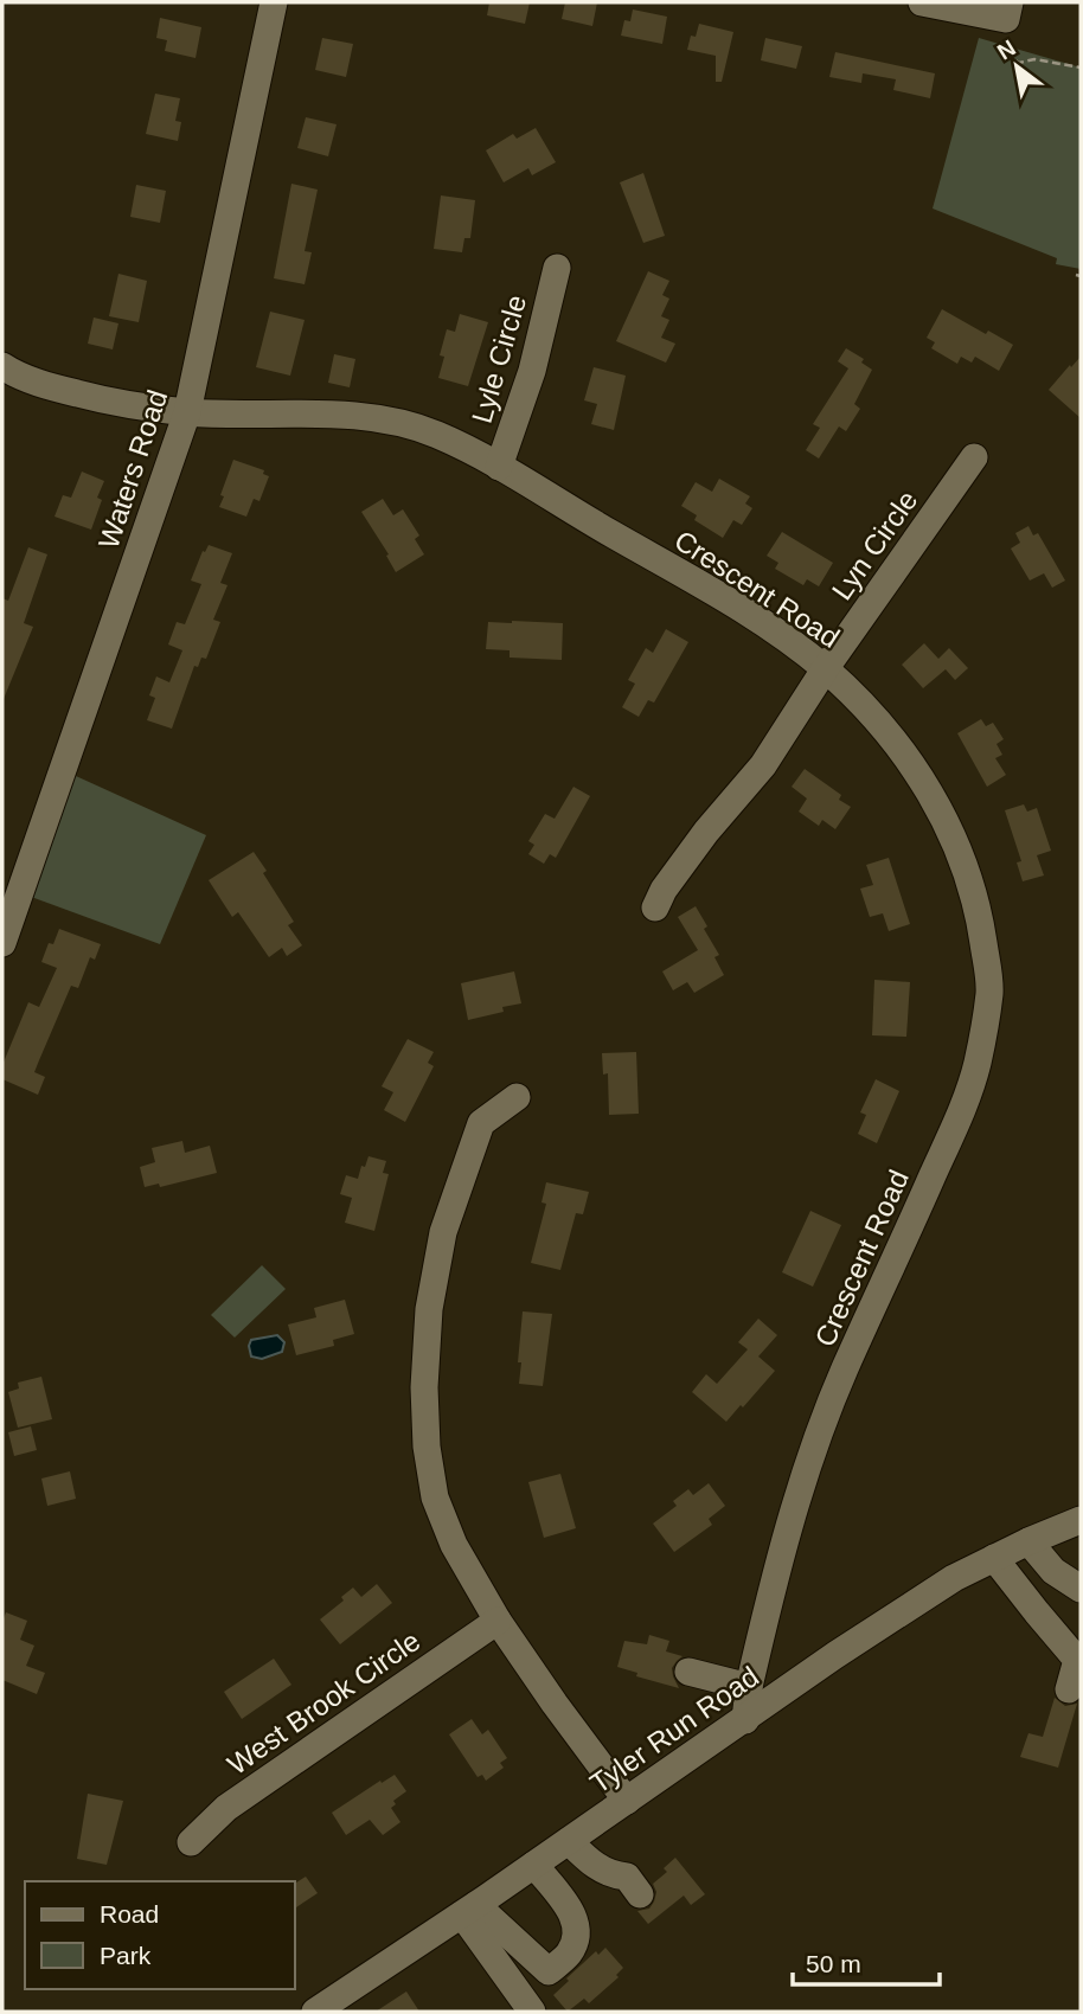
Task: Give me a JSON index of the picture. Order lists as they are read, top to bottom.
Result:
{
  "streets": {
    "street": [
      "Lyle Circle",
      "Waters Road",
      "Lyn Circle",
      "Crescent Road",
      "West Brook Circle",
      "Tyler Run Road"
    ]
  },
  "crossings": [
    ["Lyle Circle", "Crescent Road"],
    ["Waters Road", "Crescent Road"],
    ["Lyn Circle", "Crescent Road"],
    ["Crescent Road", "Tyler Run Road"]
  ],
  "legend": ["Road", "Park"],
  "scale_bar": "50 m",
  "north": "top left"
}
